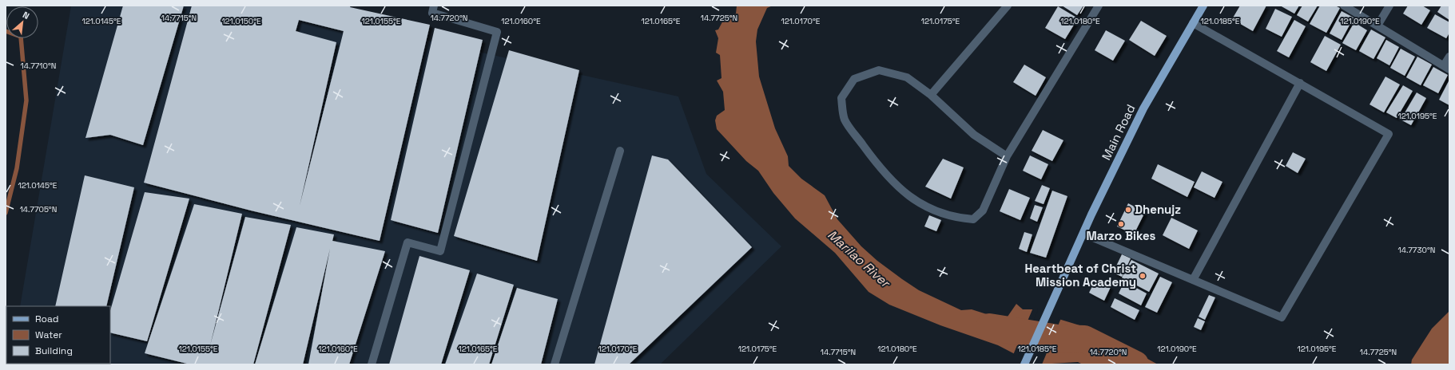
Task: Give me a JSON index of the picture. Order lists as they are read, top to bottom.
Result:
{
  "streets": {
    "main road": ["Main Road"]
  },
  "water": ["Marilao River"],
  "places": ["Dhenujz", "Marzo Bikes", "Heartbeat of Christ Mission Academy"],
  "legend": ["Road", "Water", "Building"],
  "north": "top right",
  "coordinates": [
    "14.7715°N",
    "14.7725°N",
    "14.7720°N",
    "121.0145°E",
    "121.0150°E",
    "121.0155°E",
    "121.0160°E",
    "121.0165°E",
    "121.0170°E",
    "121.0175°E",
    "121.0180°E",
    "121.0185°E",
    "121.0190°E",
    "14.7710°N",
    "121.0195°E",
    "14.7705°N",
    "14.7730°N"
  ]
}
